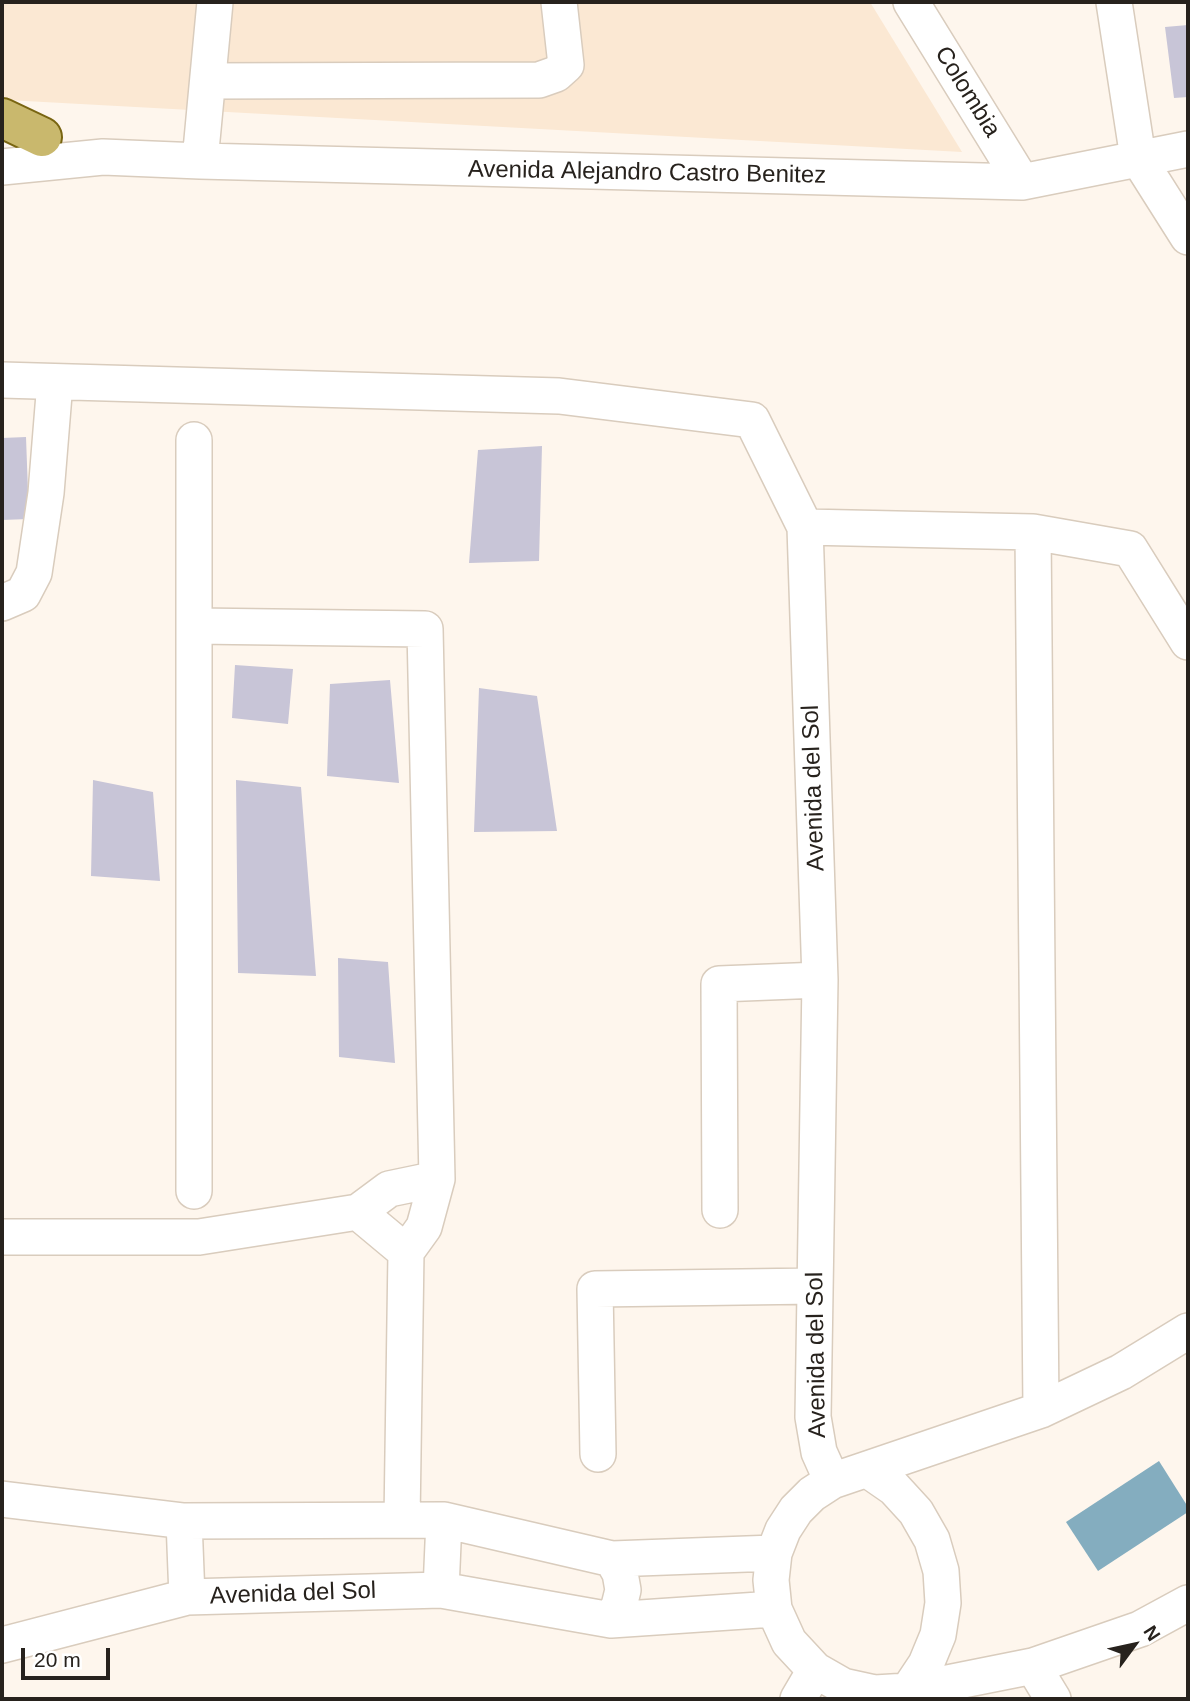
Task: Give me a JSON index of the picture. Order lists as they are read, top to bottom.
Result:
{
  "streets": {
    "street": ["Colombia", "Avenida Alejandro Castro Benitez", "Avenida del Sol"]
  },
  "crossings": [
    ["Colombia", "Avenida Alejandro Castro Benitez"]
  ],
  "scale_bar": "20 m",
  "north": "top right"
}
